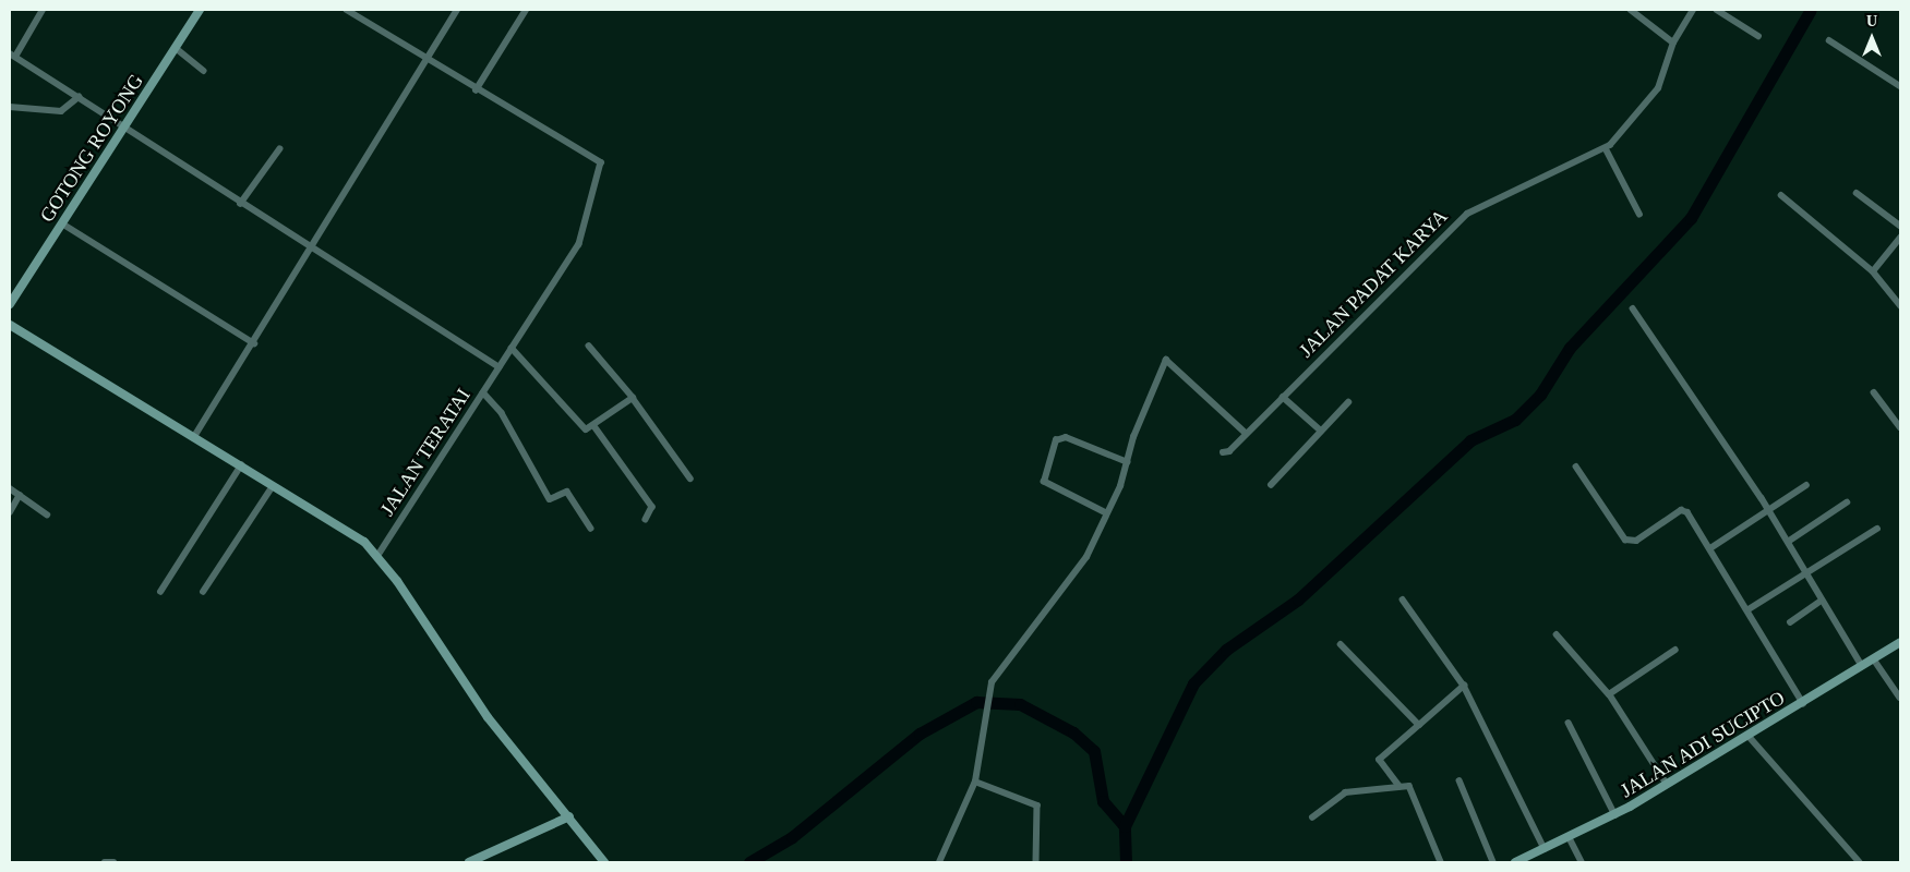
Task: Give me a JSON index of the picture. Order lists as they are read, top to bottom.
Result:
{
  "streets": {
    "street": [
      "GOTONG ROYONG",
      "JALAN PADAT KARYA",
      "JALAN TERATAI",
      "JALAN ADI SUCIPTO"
    ]
  },
  "north": "top"
}
